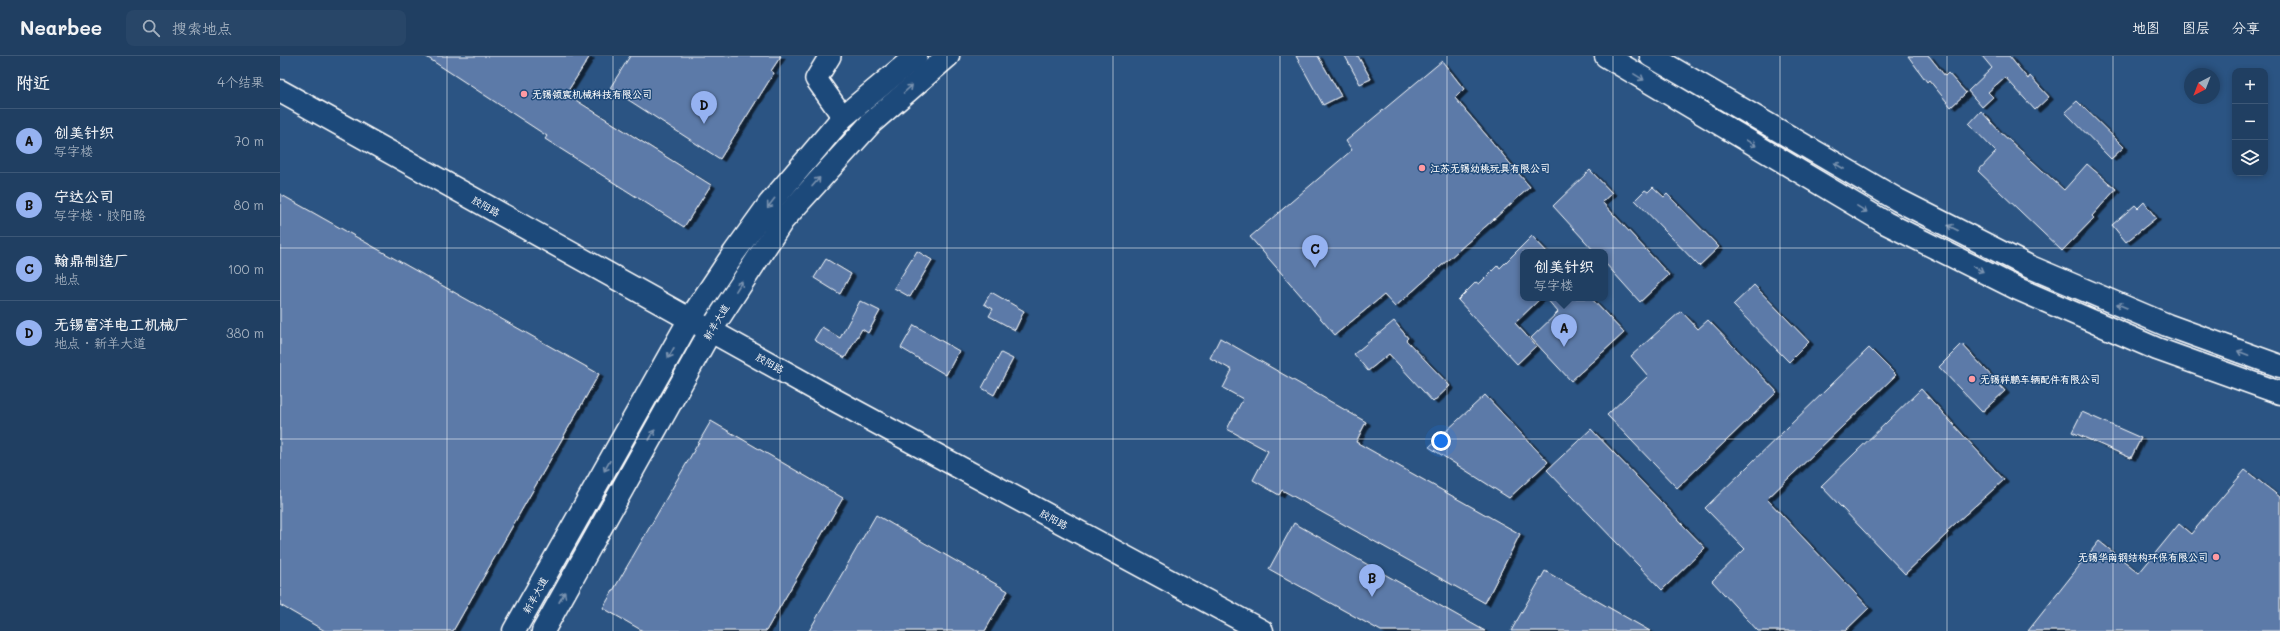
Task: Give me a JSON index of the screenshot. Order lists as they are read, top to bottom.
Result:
{
  "streets": {
    "main road": ["胶阳路", "新羊大道"]
  },
  "crossings": [
    ["胶阳路", "新羊大道"]
  ],
  "places": [
    "无锡领宸机械科技有限公司",
    "江苏无锡幼桃玩具有限公司",
    "无锡祥鹏车辆配件有限公司",
    "无锡华南钢结构环保有限公司"
  ],
  "north": "bottom left",
  "page": {
    "header": "Nearbee",
    "search": "搜索地点",
    "nav": ["地图", "图层", "分享"],
    "heading": ["附近", "4个结果"],
    "map_buttons": ["+", "−"],
    "pins": [
      "D",
      "C",
      "A",
      "B"
    ],
    "list": [
      {
        "mark": "A",
        "name": "创美针织",
        "note": "写字楼",
        "value": "70 m"
      },
      {
        "mark": "B",
        "name": "宁达公司",
        "note": "写字楼 · 胶阳路",
        "value": "80 m"
      },
      {
        "mark": "C",
        "name": "翰鼎制造厂",
        "note": "地点",
        "value": "100 m"
      },
      {
        "mark": "D",
        "name": "无锡富洋电工机械厂",
        "note": "地点 · 新羊大道",
        "value": "380 m"
      }
    ],
    "popup": ["创美针织", "写字楼"]
  }
}
